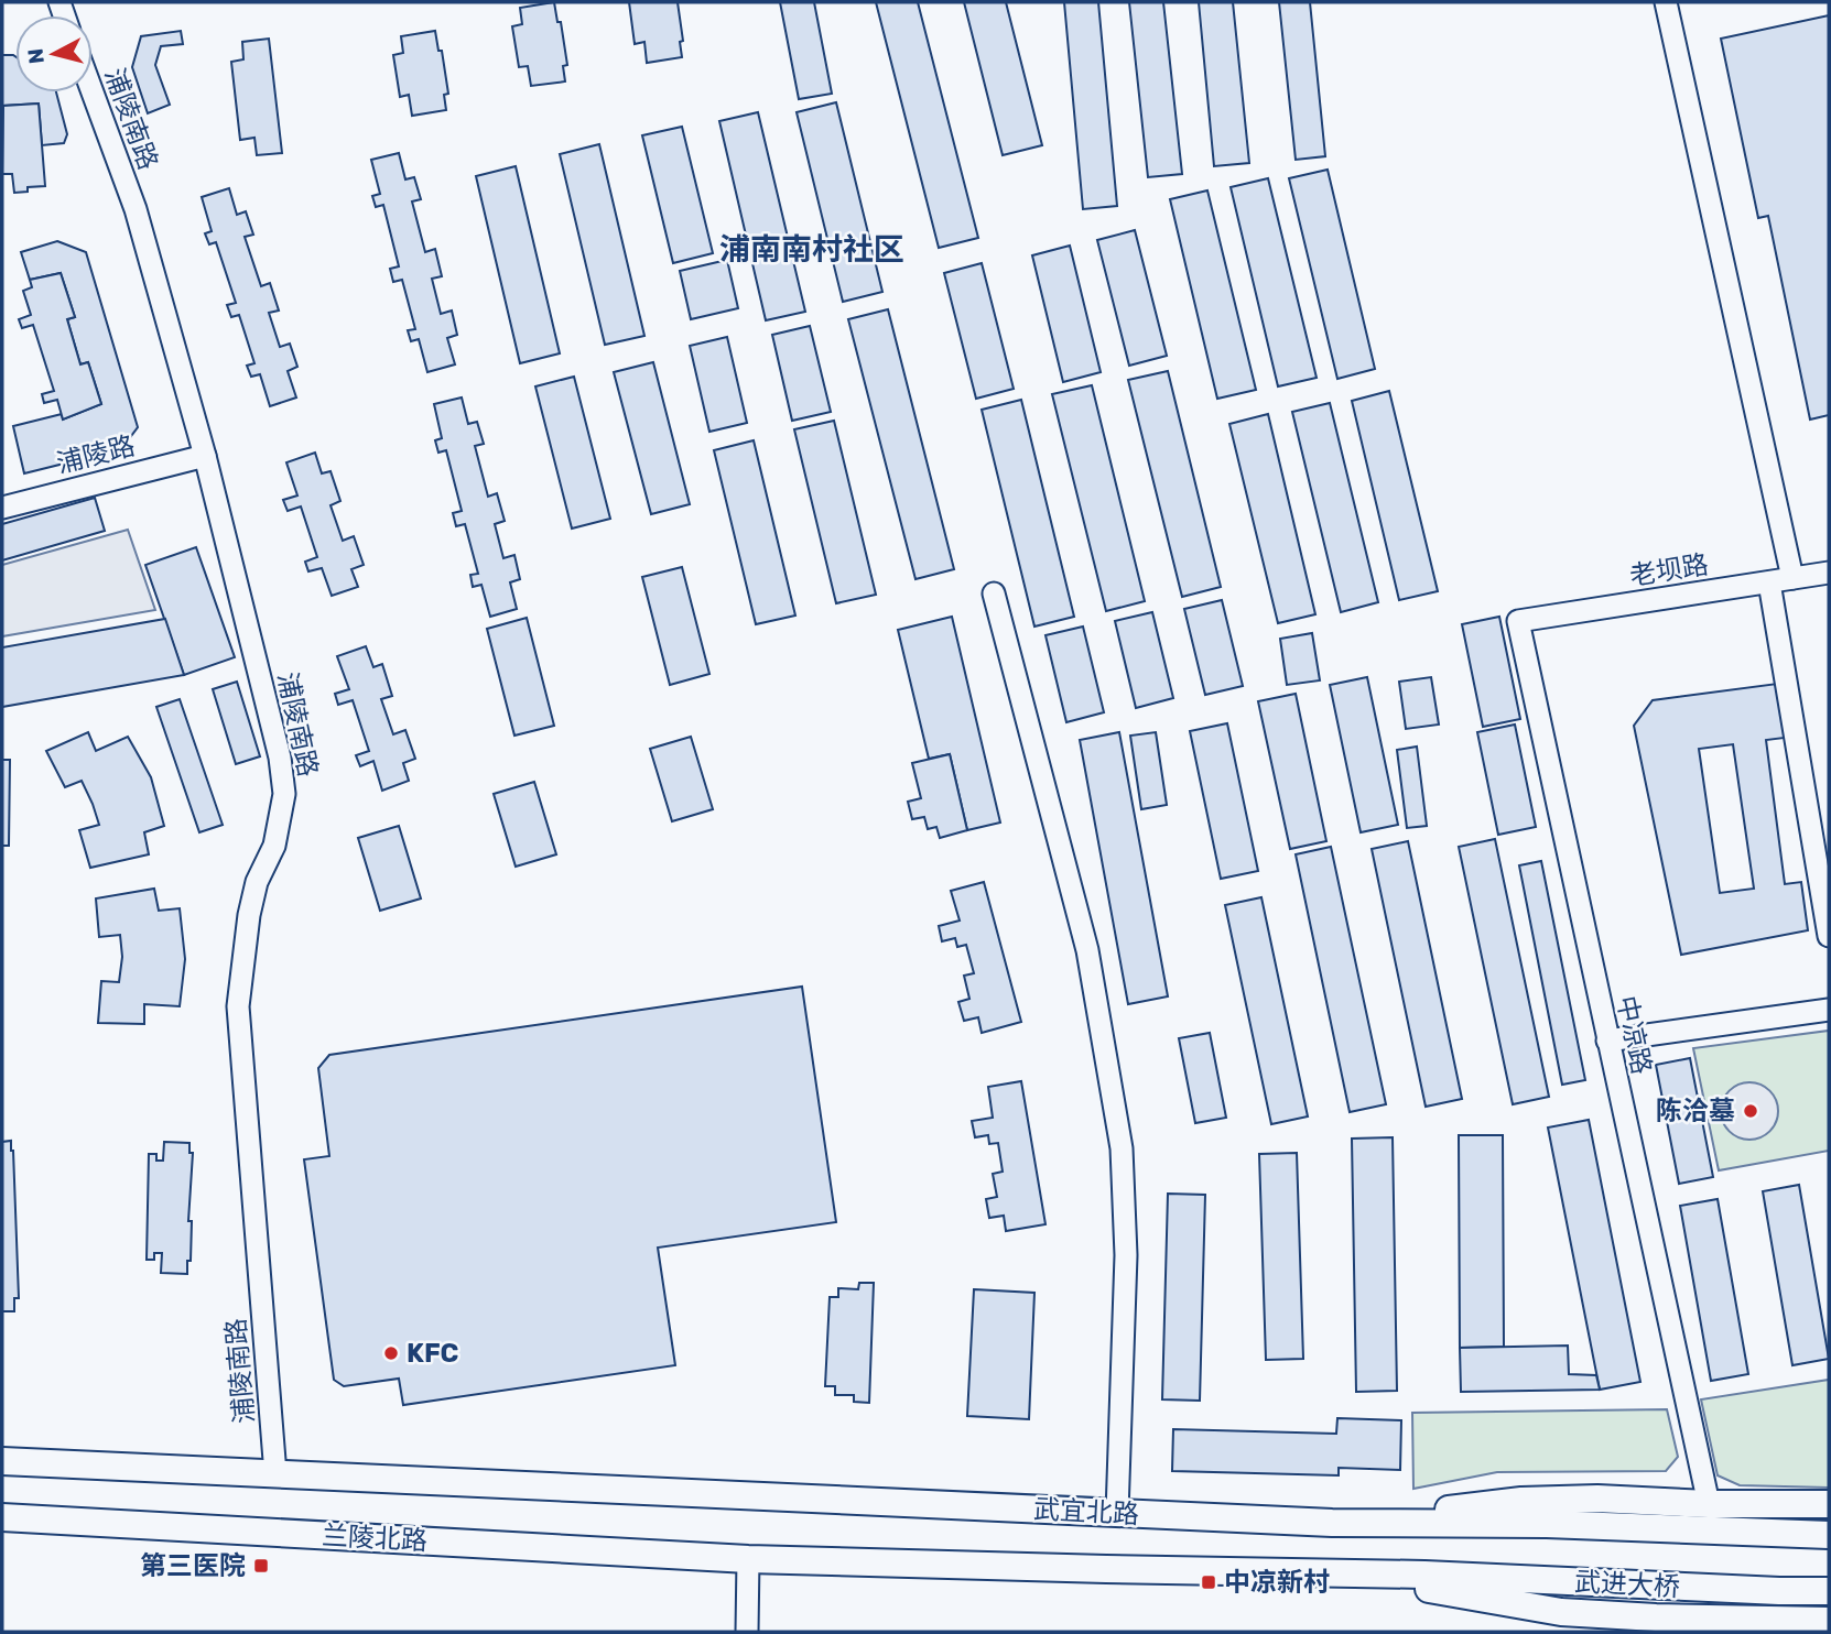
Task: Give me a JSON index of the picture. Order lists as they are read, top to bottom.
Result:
{
  "streets": {
    "main road": ["武宜北路", "兰陵北路", "武进大桥"],
    "street": [
      "浦陵南路",
      "浦陵路",
      "老坝路",
      "中凉路"
    ]
  },
  "crossings": [
    ["浦陵南路", "浦陵路"],
    ["浦陵南路", "武宜北路"],
    ["老坝路", "中凉路"],
    ["武宜北路", "兰陵北路"],
    ["武宜北路", "武进大桥"]
  ],
  "districts": ["浦南南村社区"],
  "places": {
    "other": ["陈洽墓", "KFC"],
    "transit": ["第三医院", "中凉新村"]
  },
  "north": "left"
}
